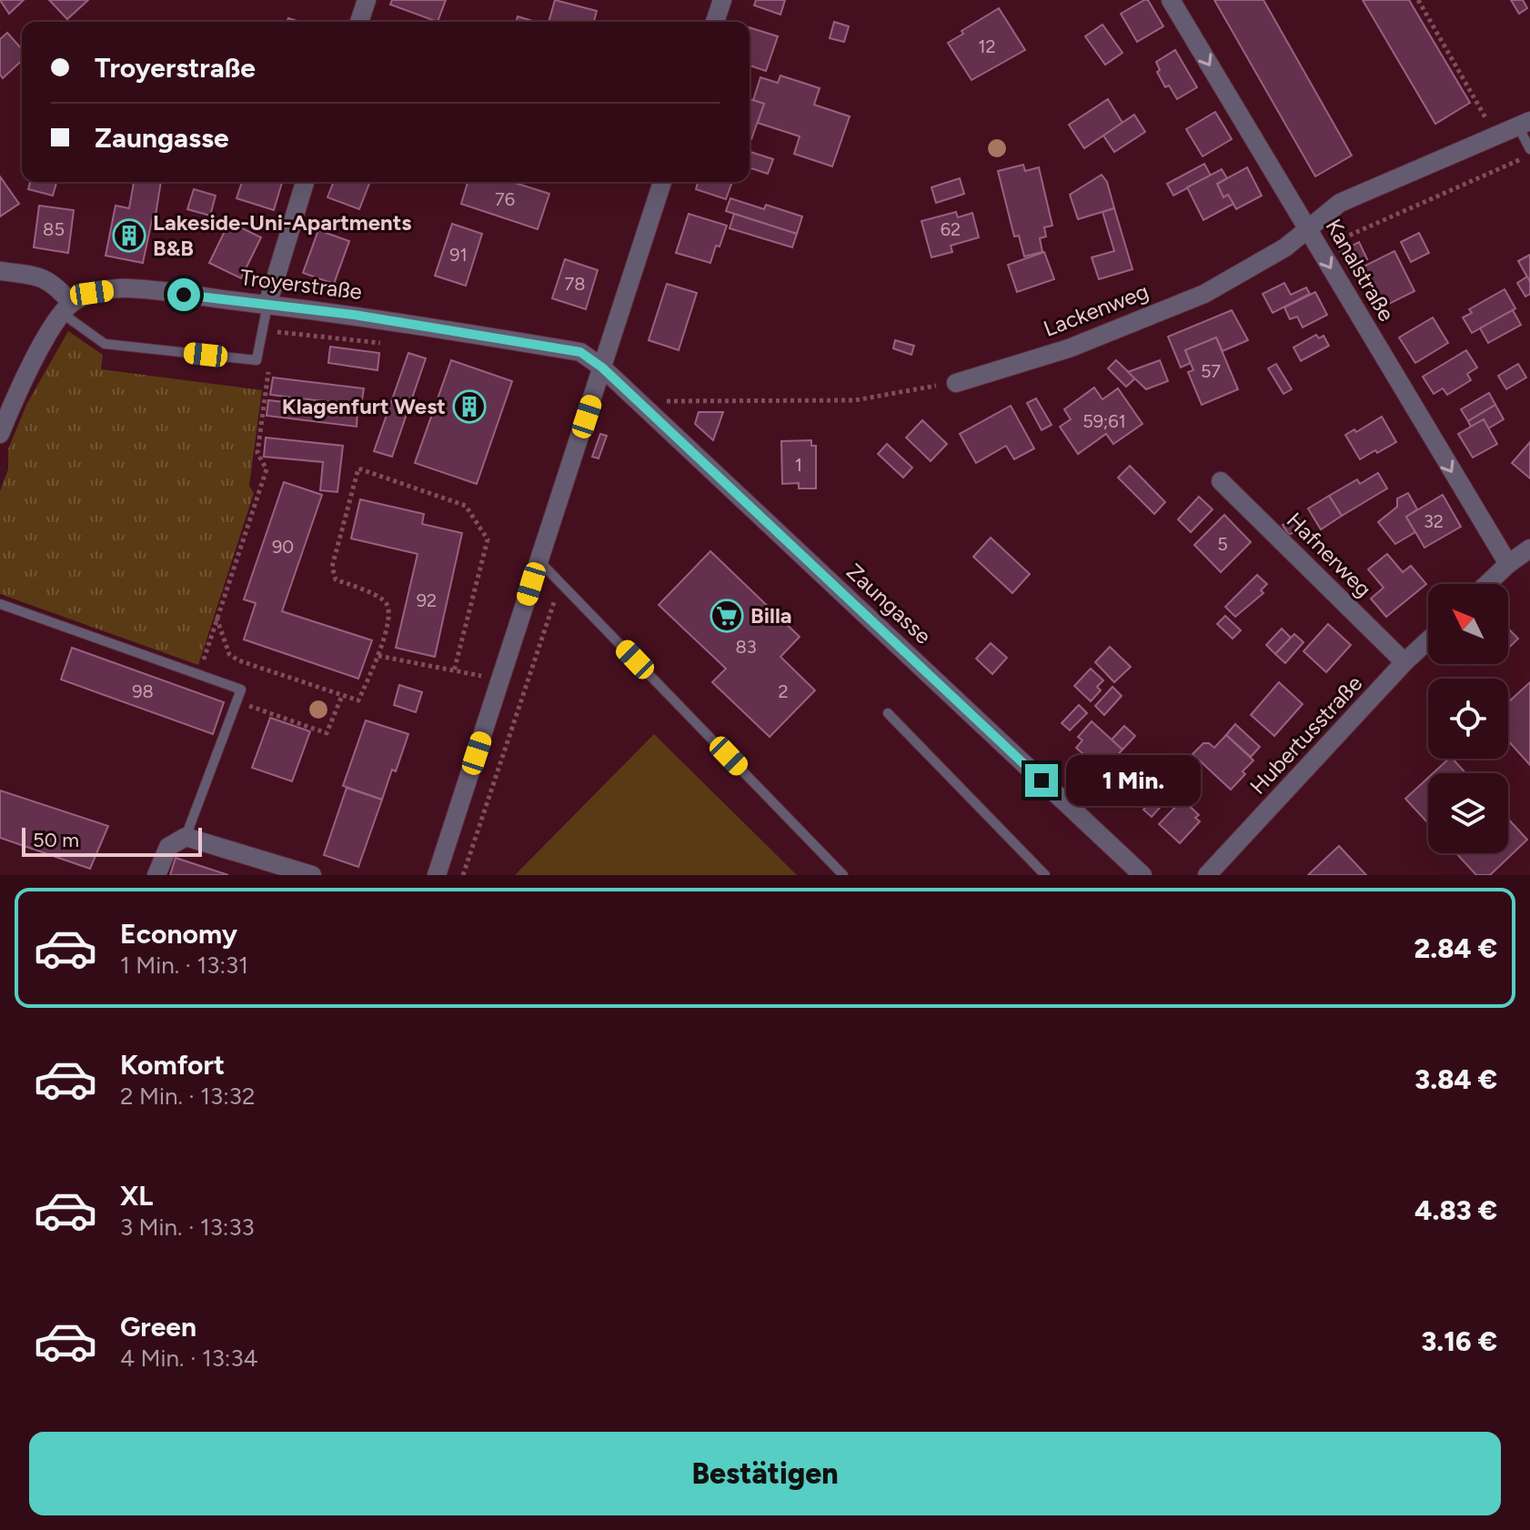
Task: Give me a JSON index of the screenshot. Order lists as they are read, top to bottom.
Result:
{
  "streets": {
    "street": [
      "Kanalstraße",
      "Troyerstraße",
      "Lackenweg",
      "Hafnerweg",
      "Zaungasse",
      "Hubertusstraße"
    ]
  },
  "crossings": [
    ["Kanalstraße", "Lackenweg"],
    ["Troyerstraße", "Zaungasse"],
    ["Hafnerweg", "Hubertusstraße"]
  ],
  "one_way": ["Kanalstraße"],
  "places": {
    "building": ["Lakeside-Uni-Apartments B&B", "Klagenfurt West"],
    "supermarket": ["Billa"]
  },
  "house_numbers": [
    "12",
    "76",
    "85",
    "62",
    "91",
    "78",
    "57",
    "59;61",
    "1",
    "32",
    "5",
    "90",
    "92",
    "83",
    "98",
    "2"
  ],
  "scale_bar": "50 m",
  "north": "top left",
  "page": {
    "banner": ["Troyerstraße", "Zaungasse"],
    "bubble": "1 Min.",
    "scale": "50 m",
    "list": [
      {
        "name": "Economy",
        "note": "1 Min. · 13:31",
        "value": "2.84 €"
      },
      {
        "name": "Komfort",
        "note": "2 Min. · 13:32",
        "value": "3.84 €"
      },
      {
        "name": "XL",
        "note": "3 Min. · 13:33",
        "value": "4.83 €"
      },
      {
        "name": "Green",
        "note": "4 Min. · 13:34",
        "value": "3.16 €"
      }
    ],
    "buttons": "Bestätigen"
  }
}
